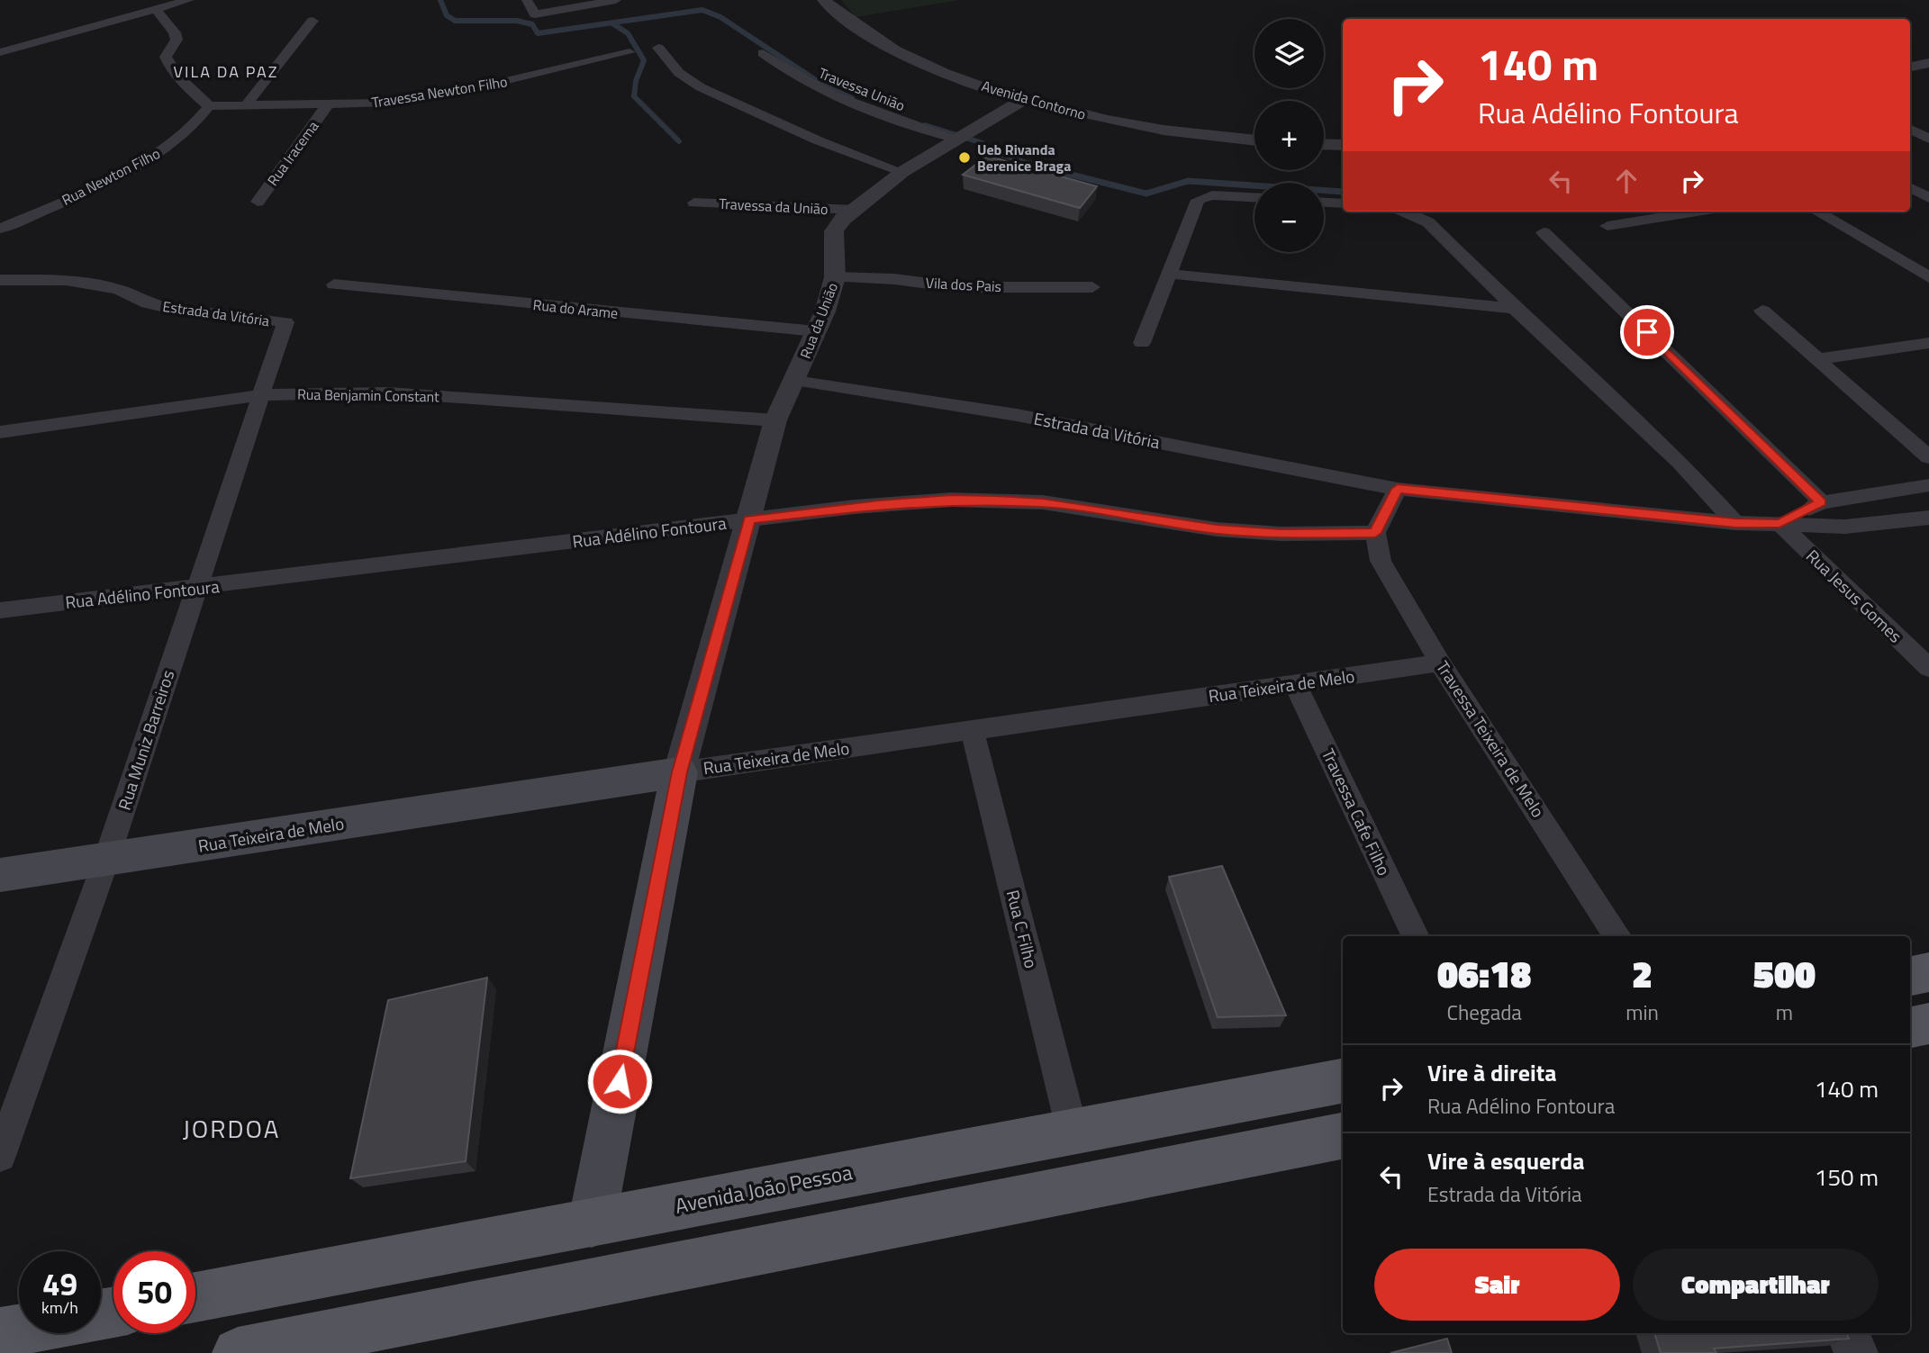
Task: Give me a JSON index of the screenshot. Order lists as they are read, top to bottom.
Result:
{
  "streets": {
    "main road": ["Rua Teixeira de Melo", "Avenida João Pessoa"],
    "street": [
      "Travessa União",
      "Travessa Newton Filho",
      "Avenida Contorno",
      "Rua Iracema",
      "Rua Newton Filho",
      "Travessa da União",
      "Vila dos Pais",
      "Rua do Arame",
      "Estrada da Vitória",
      "Rua da União",
      "Rua Benjamin Constant",
      "Rua Adélino Fontoura",
      "Rua Jesus Gomes",
      "Travessa Teixeira de Melo",
      "Rua Muniz Barreiros",
      "Travessa Cafe Filho",
      "Rua C Filho"
    ]
  },
  "crossings": [
    ["Travessa União", "Rua da União"],
    ["Travessa Newton Filho", "Rua Iracema"],
    ["Travessa Newton Filho", "Rua Newton Filho"],
    ["Avenida Contorno", "Rua da União"],
    ["Travessa da União", "Rua da União"],
    ["Vila dos Pais", "Rua da União"],
    ["Rua do Arame", "Rua da União"],
    ["Estrada da Vitória", "Rua da União"],
    ["Estrada da Vitória", "Rua Jesus Gomes"],
    ["Estrada da Vitória", "Rua Muniz Barreiros"],
    ["Rua da União", "Rua Benjamin Constant"],
    ["Rua da União", "Rua Adélino Fontoura"],
    ["Rua da União", "Rua Teixeira de Melo"],
    ["Rua Benjamin Constant", "Rua Muniz Barreiros"],
    ["Rua Adélino Fontoura", "Travessa Teixeira de Melo"],
    ["Rua Adélino Fontoura", "Rua Muniz Barreiros"],
    ["Rua Teixeira de Melo", "Travessa Teixeira de Melo"],
    ["Rua Teixeira de Melo", "Rua Muniz Barreiros"],
    ["Rua Teixeira de Melo", "Travessa Cafe Filho"],
    ["Rua Teixeira de Melo", "Rua C Filho"],
    ["Rua C Filho", "Avenida João Pessoa"]
  ],
  "districts": ["VILA DA PAZ", "JORDOA"],
  "places": ["Ueb Rivanda Berenice Braga"],
  "page": {
    "map_buttons": ["+", "−"],
    "turn": ["140 m", "Rua Adélino Fontoura"],
    "eta": [
      "06:18",
      "Chegada",
      "2",
      "min",
      "500",
      "m"
    ],
    "list": [
      {
        "name": "Vire à direita",
        "note": "Rua Adélino Fontoura",
        "value": "140 m"
      },
      {
        "name": "Vire à esquerda",
        "note": "Estrada da Vitória",
        "value": "150 m"
      }
    ],
    "buttons": ["Sair", "Compartilhar"],
    "speed": "49 km/h",
    "limit": "50"
  }
}
